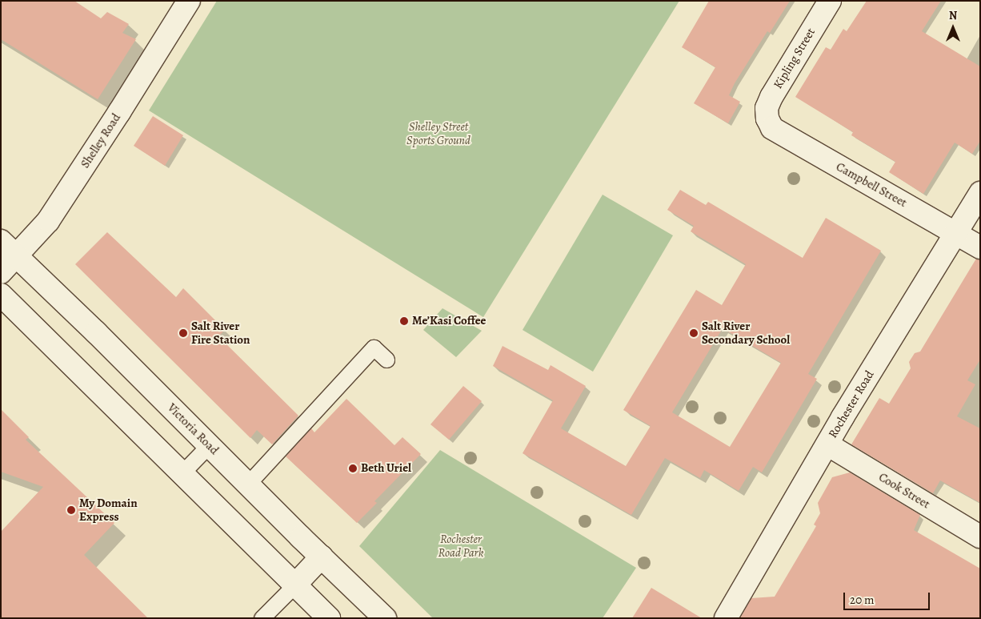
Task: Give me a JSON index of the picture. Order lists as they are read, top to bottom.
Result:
{
  "streets": {
    "street": [
      "Kipling Street",
      "Shelley Road",
      "Campbell Street",
      "Rochester Road",
      "Victoria Road",
      "Cook Street"
    ]
  },
  "crossings": [
    ["Kipling Street", "Campbell Street"],
    ["Shelley Road", "Victoria Road"],
    ["Campbell Street", "Rochester Road"],
    ["Rochester Road", "Cook Street"]
  ],
  "parks": ["Shelley Street Sports Ground", "Rochester Road Park"],
  "places": [
    "Me’Kasi Coffee",
    "Salt River Fire Station",
    "Salt River Secondary School",
    "Beth Uriel",
    "My Domain Express"
  ],
  "scale_bar": "20 m",
  "north": "top"
}
